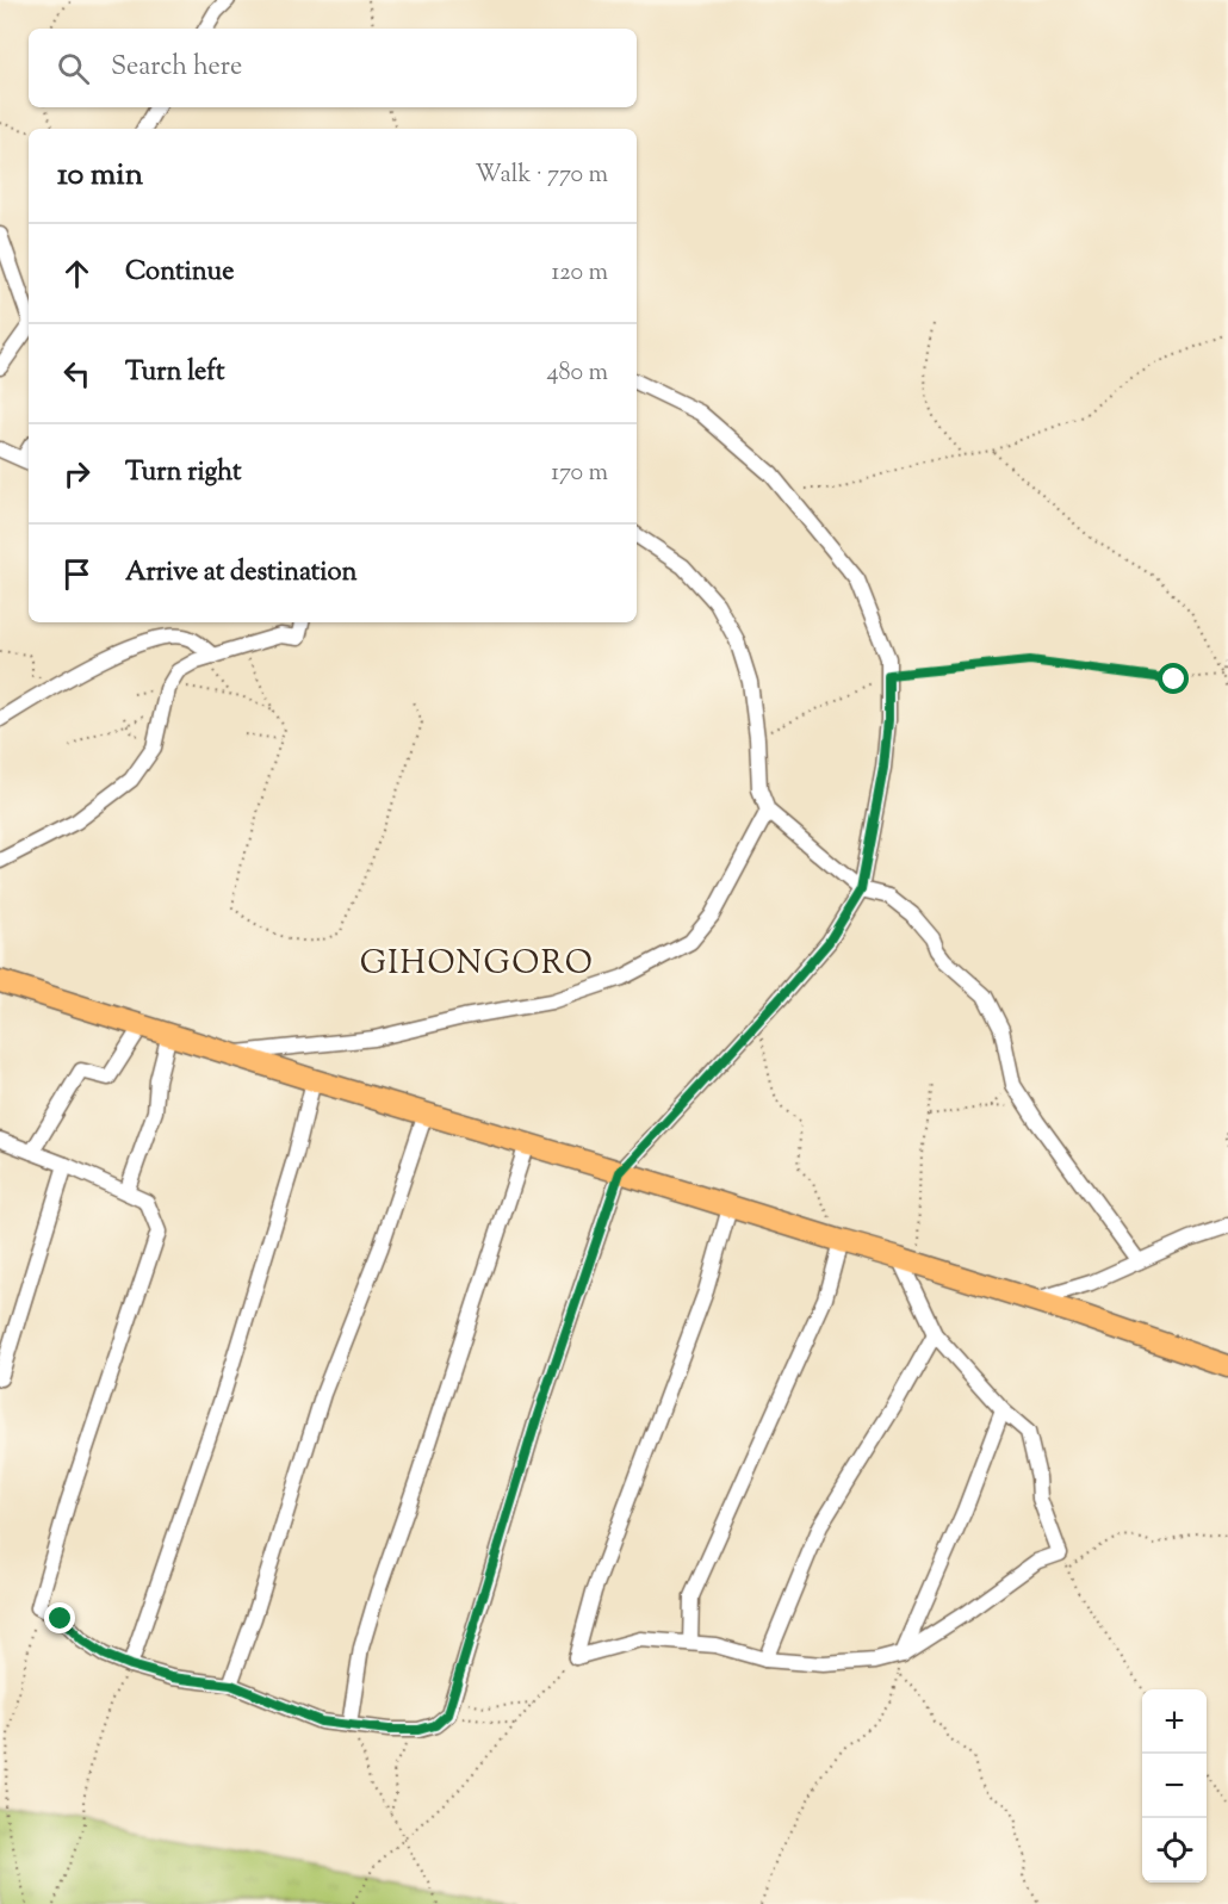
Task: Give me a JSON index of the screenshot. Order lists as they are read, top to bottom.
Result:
{
  "districts": ["GIHONGORO"],
  "page": {
    "search": "Search here",
    "heading": ["10 min", "Walk · 770 m"],
    "list": [
      ["Continue", "120 m"],
      ["Turn left", "480 m"],
      ["Turn right", "170 m"],
      "Arrive at destination"
    ],
    "map_buttons": ["+", "−"]
  }
}
